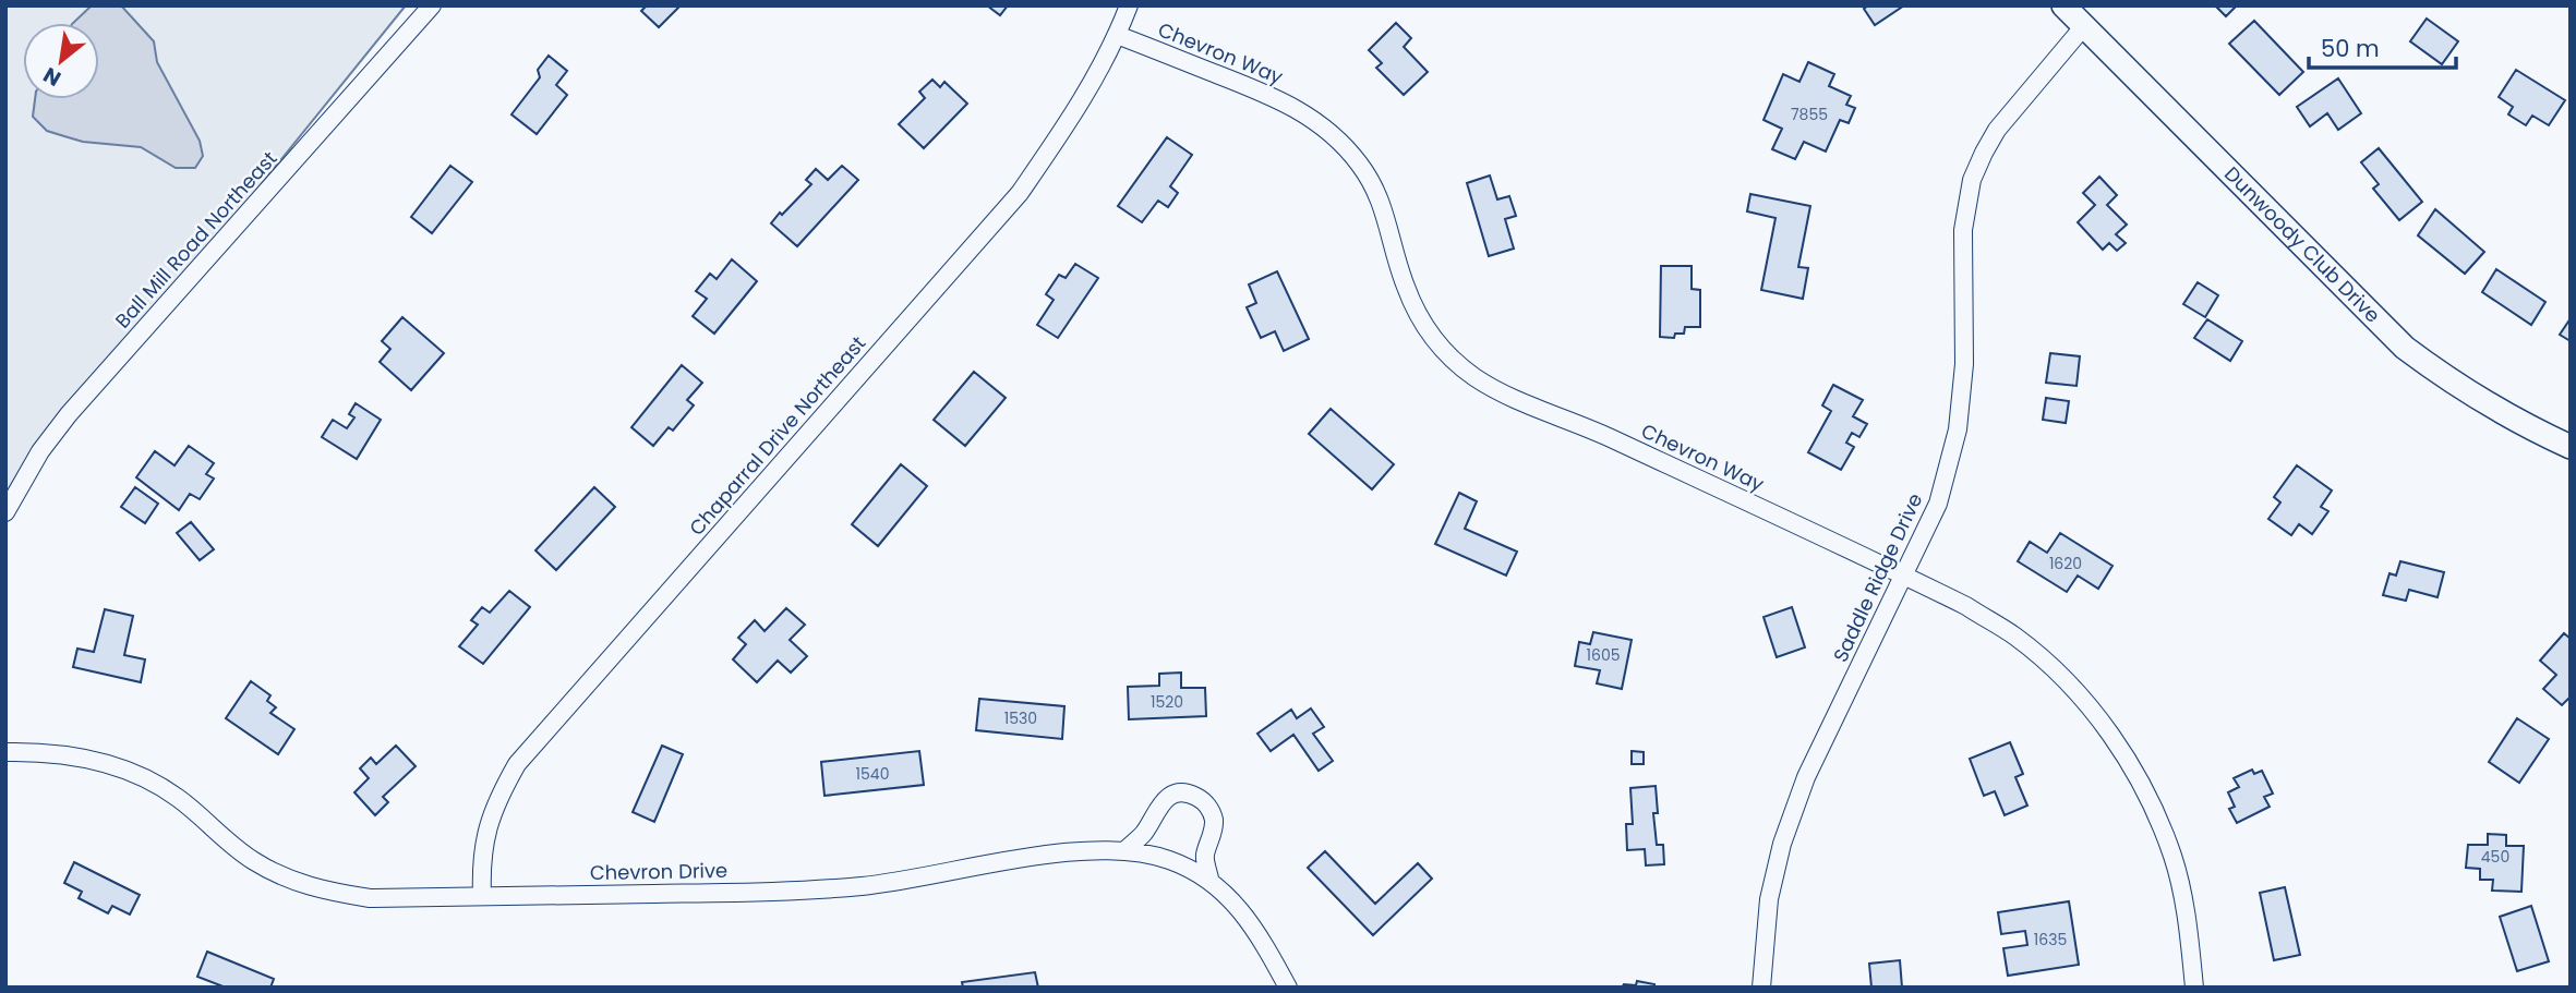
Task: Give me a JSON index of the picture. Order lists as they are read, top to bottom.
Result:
{
  "streets": {
    "street": [
      "Chevron Way",
      "Ball Mill Road Northeast",
      "Dunwoody Club Drive",
      "Chaparral Drive Northeast",
      "Saddle Ridge Drive",
      "Chevron Drive"
    ]
  },
  "crossings": [
    ["Chevron Way", "Chaparral Drive Northeast"],
    ["Chevron Way", "Saddle Ridge Drive"],
    ["Dunwoody Club Drive", "Saddle Ridge Drive"],
    ["Chaparral Drive Northeast", "Chevron Drive"]
  ],
  "house_numbers": [
    "7855",
    "1620",
    "1605",
    "1520",
    "1530",
    "1540",
    "450",
    "1635"
  ],
  "scale_bar": "50 m",
  "north": "bottom left"
}
